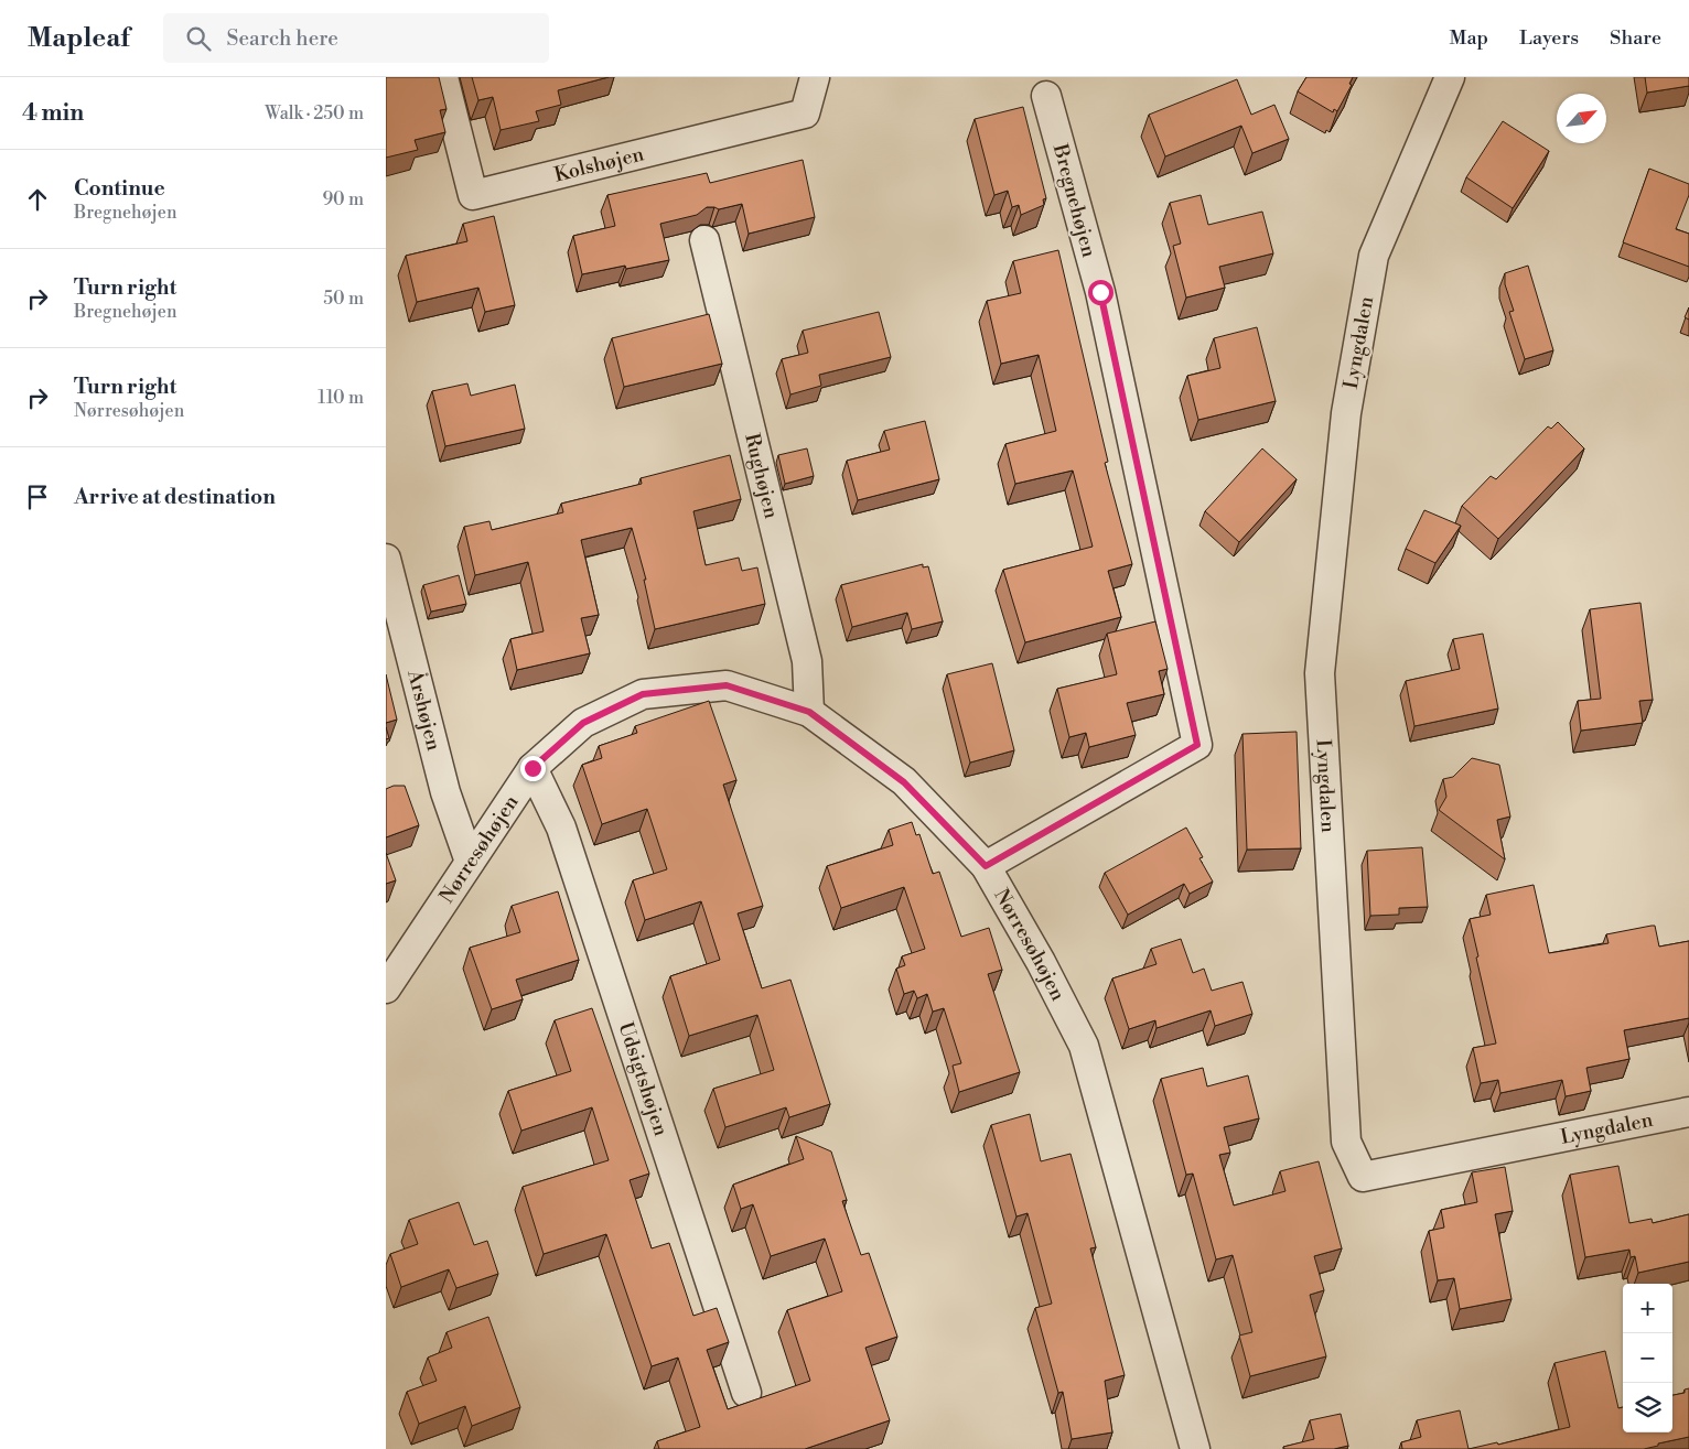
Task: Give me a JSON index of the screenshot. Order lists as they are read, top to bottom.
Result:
{
  "streets": {
    "street": [
      "Kolshøjen",
      "Bregnehøjen",
      "Lyngdalen",
      "Rughøjen",
      "Årshøjen",
      "Nørresøhøjen",
      "Udsigtshøjen"
    ]
  },
  "crossings": [
    ["Bregnehøjen", "Nørresøhøjen"],
    ["Rughøjen", "Nørresøhøjen"],
    ["Årshøjen", "Nørresøhøjen"],
    ["Nørresøhøjen", "Udsigtshøjen"]
  ],
  "north": "top right",
  "page": {
    "header": "Mapleaf",
    "search": "Search here",
    "nav": ["Map", "Layers", "Share"],
    "heading": ["4 min", "Walk · 250 m"],
    "list": [
      ["Continue", "Bregnehøjen", "90 m"],
      ["Turn right", "Bregnehøjen", "50 m"],
      ["Turn right", "Nørresøhøjen", "110 m"],
      "Arrive at destination"
    ],
    "map_buttons": ["+", "−"]
  }
}
